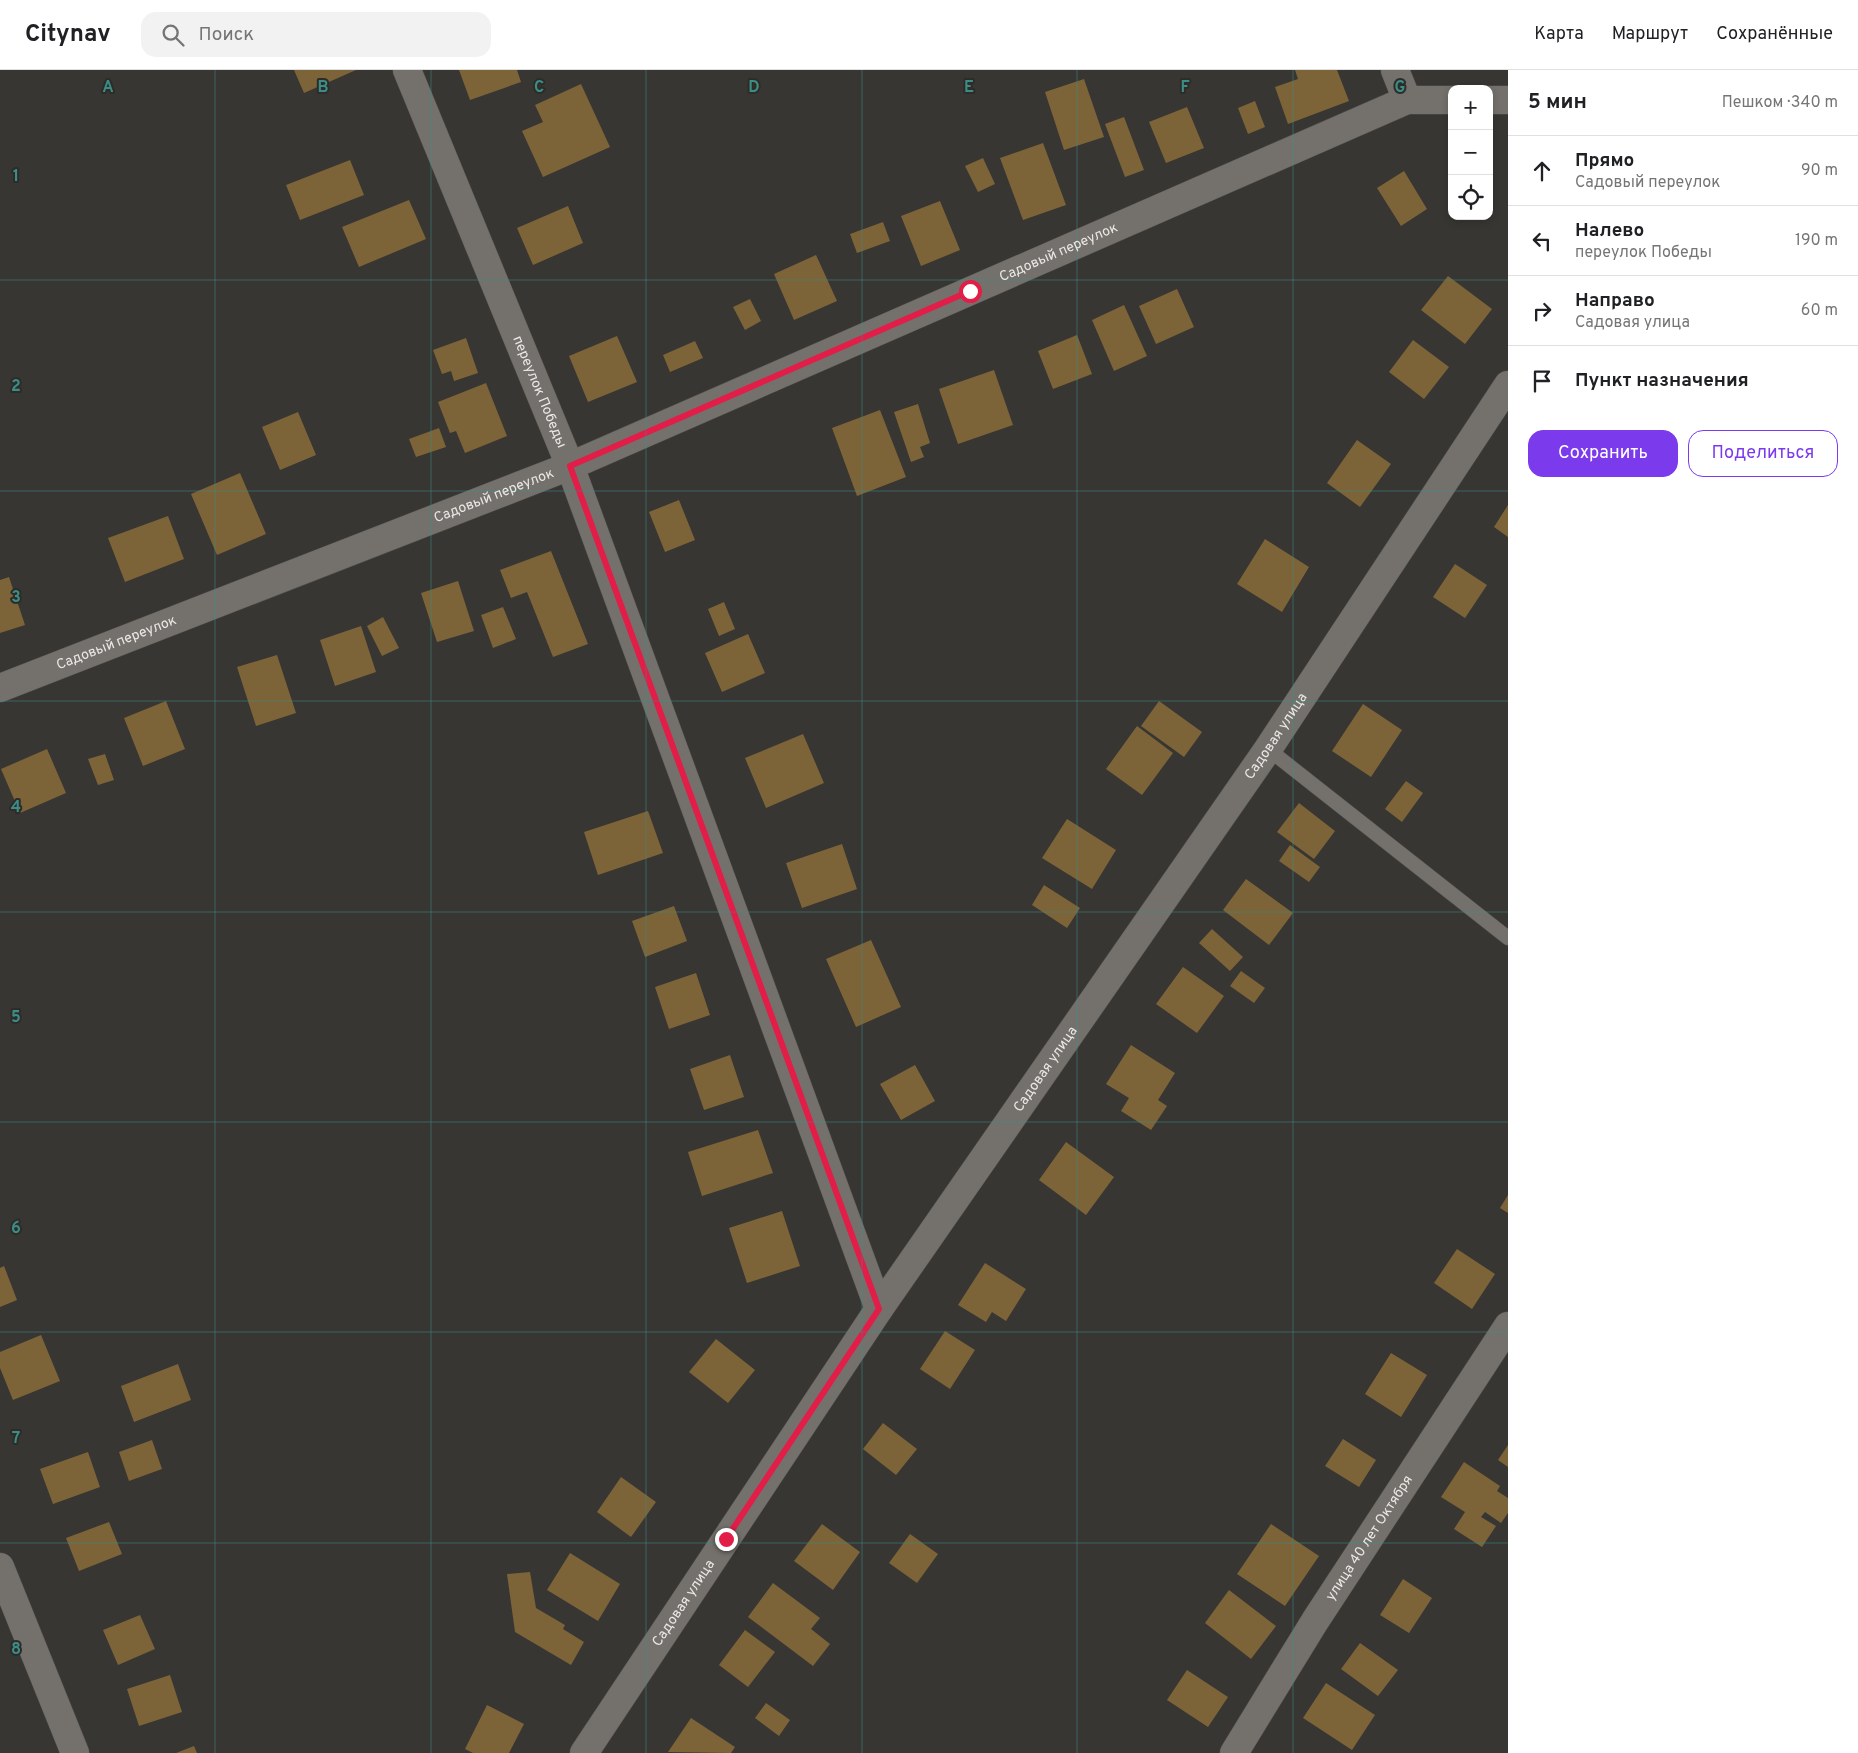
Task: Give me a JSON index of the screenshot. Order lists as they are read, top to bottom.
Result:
{
  "streets": {
    "street": [
      "Садовый переулок",
      "переулок Победы",
      "Садовая улица",
      "улица 40 лет Октября"
    ]
  },
  "crossings": [
    ["Садовый переулок", "переулок Победы"],
    ["переулок Победы", "Садовая улица"]
  ],
  "page": {
    "header": "Citynav",
    "search": "Поиск",
    "nav": ["Карта", "Маршрут", "Сохранённые"],
    "heading": ["5 мин", "Пешком · 340 m"],
    "map_buttons": ["+", "−"],
    "list": [
      ["Прямо", "Садовый переулок", "90 m"],
      ["Налево", "переулок Победы", "190 m"],
      ["Направо", "Садовая улица", "60 m"],
      "Пункт назначения"
    ],
    "buttons": ["Сохранить", "Поделиться"]
  },
  "grid": {
    "columns": [
      "A",
      "B",
      "C",
      "D",
      "E",
      "F",
      "G"
    ],
    "rows": [
      "1",
      "2",
      "3",
      "4",
      "5",
      "6",
      "7",
      "8"
    ]
  }
}
